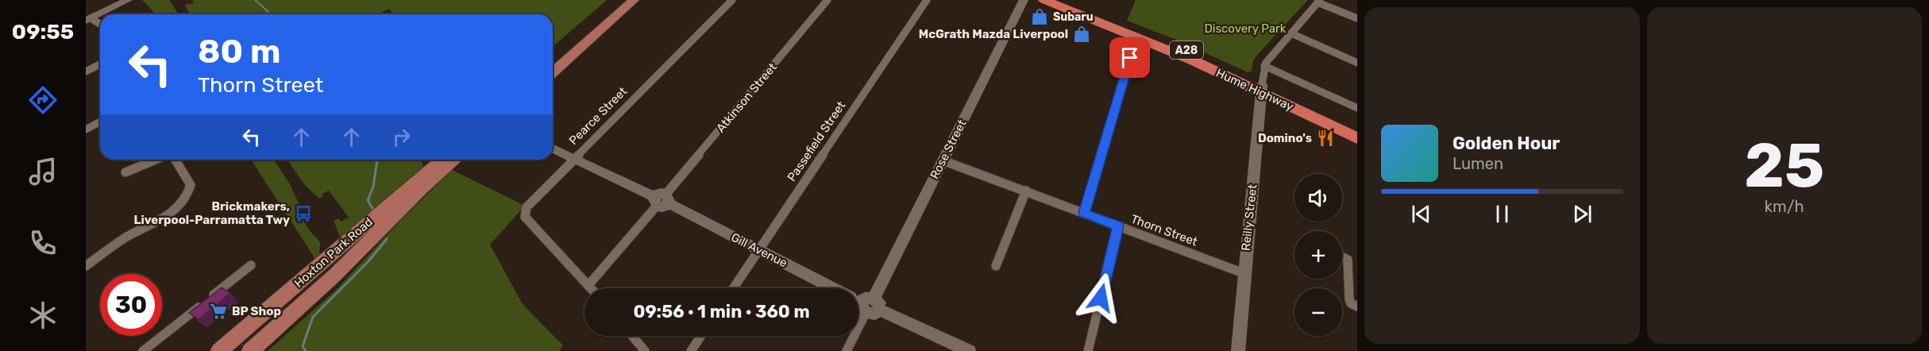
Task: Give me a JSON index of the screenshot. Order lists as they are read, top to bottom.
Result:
{
  "streets": {
    "highway": ["A28", "Hume Highway"],
    "main road": ["Hoxton Park Road"],
    "street": [
      "Atkinson Street",
      "Pearce Street",
      "Passefield Street",
      "Rose Street",
      "Reilly Street",
      "Thorn Street",
      "Gill Avenue"
    ]
  },
  "crossings": [
    ["Hume Highway", "Reilly Street"],
    ["Atkinson Street", "Pearce Street"],
    ["Atkinson Street", "Gill Avenue"],
    ["Pearce Street", "Gill Avenue"],
    ["Passefield Street", "Gill Avenue"],
    ["Rose Street", "Thorn Street"],
    ["Rose Street", "Gill Avenue"],
    ["Reilly Street", "Thorn Street"]
  ],
  "parks": ["Discovery Park"],
  "places": {
    "shop": ["Subaru", "McGrath Mazda Liverpool"],
    "restaurant": ["Domino's"],
    "bus stop": ["Brickmakers, Liverpool-Parramatta Twy"],
    "supermarket": ["BP Shop"]
  },
  "page": {
    "tabs": "09:55",
    "tile": ["25", "km/h"],
    "turn": ["80 m", "Thorn Street"],
    "song": ["Golden Hour", "Lumen"],
    "map_buttons": ["+", "−"],
    "limit": "30",
    "trip": "09:56 · 1 min · 360 m"
  }
}
